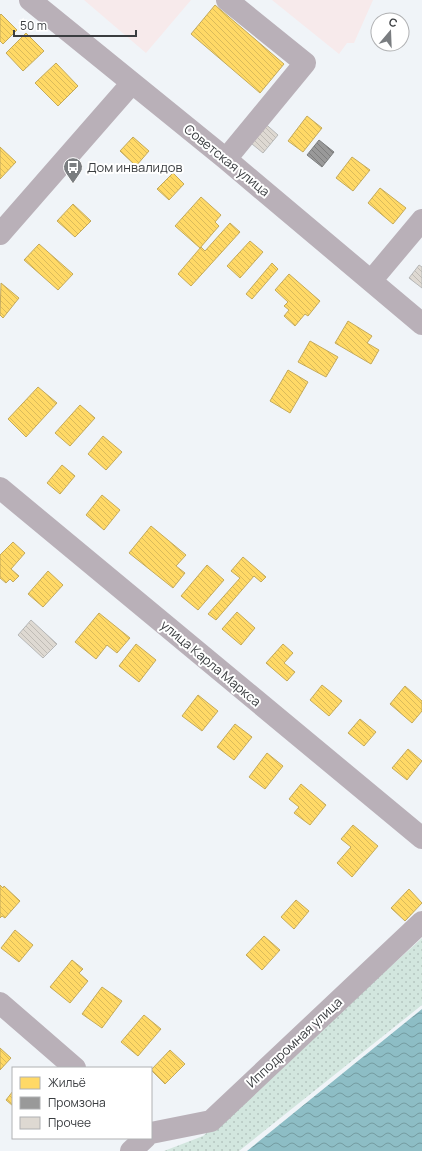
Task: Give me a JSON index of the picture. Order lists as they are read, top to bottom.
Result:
{
  "streets": {
    "street": ["Советская улица", "улица Карла Маркса", "Ипподромная улица"]
  },
  "places": {
    "bus stop": ["Дом инвалидов"]
  },
  "legend": ["Жильё", "Промзона", "Прочее"],
  "scale_bar": "50 m",
  "north": "top"
}
